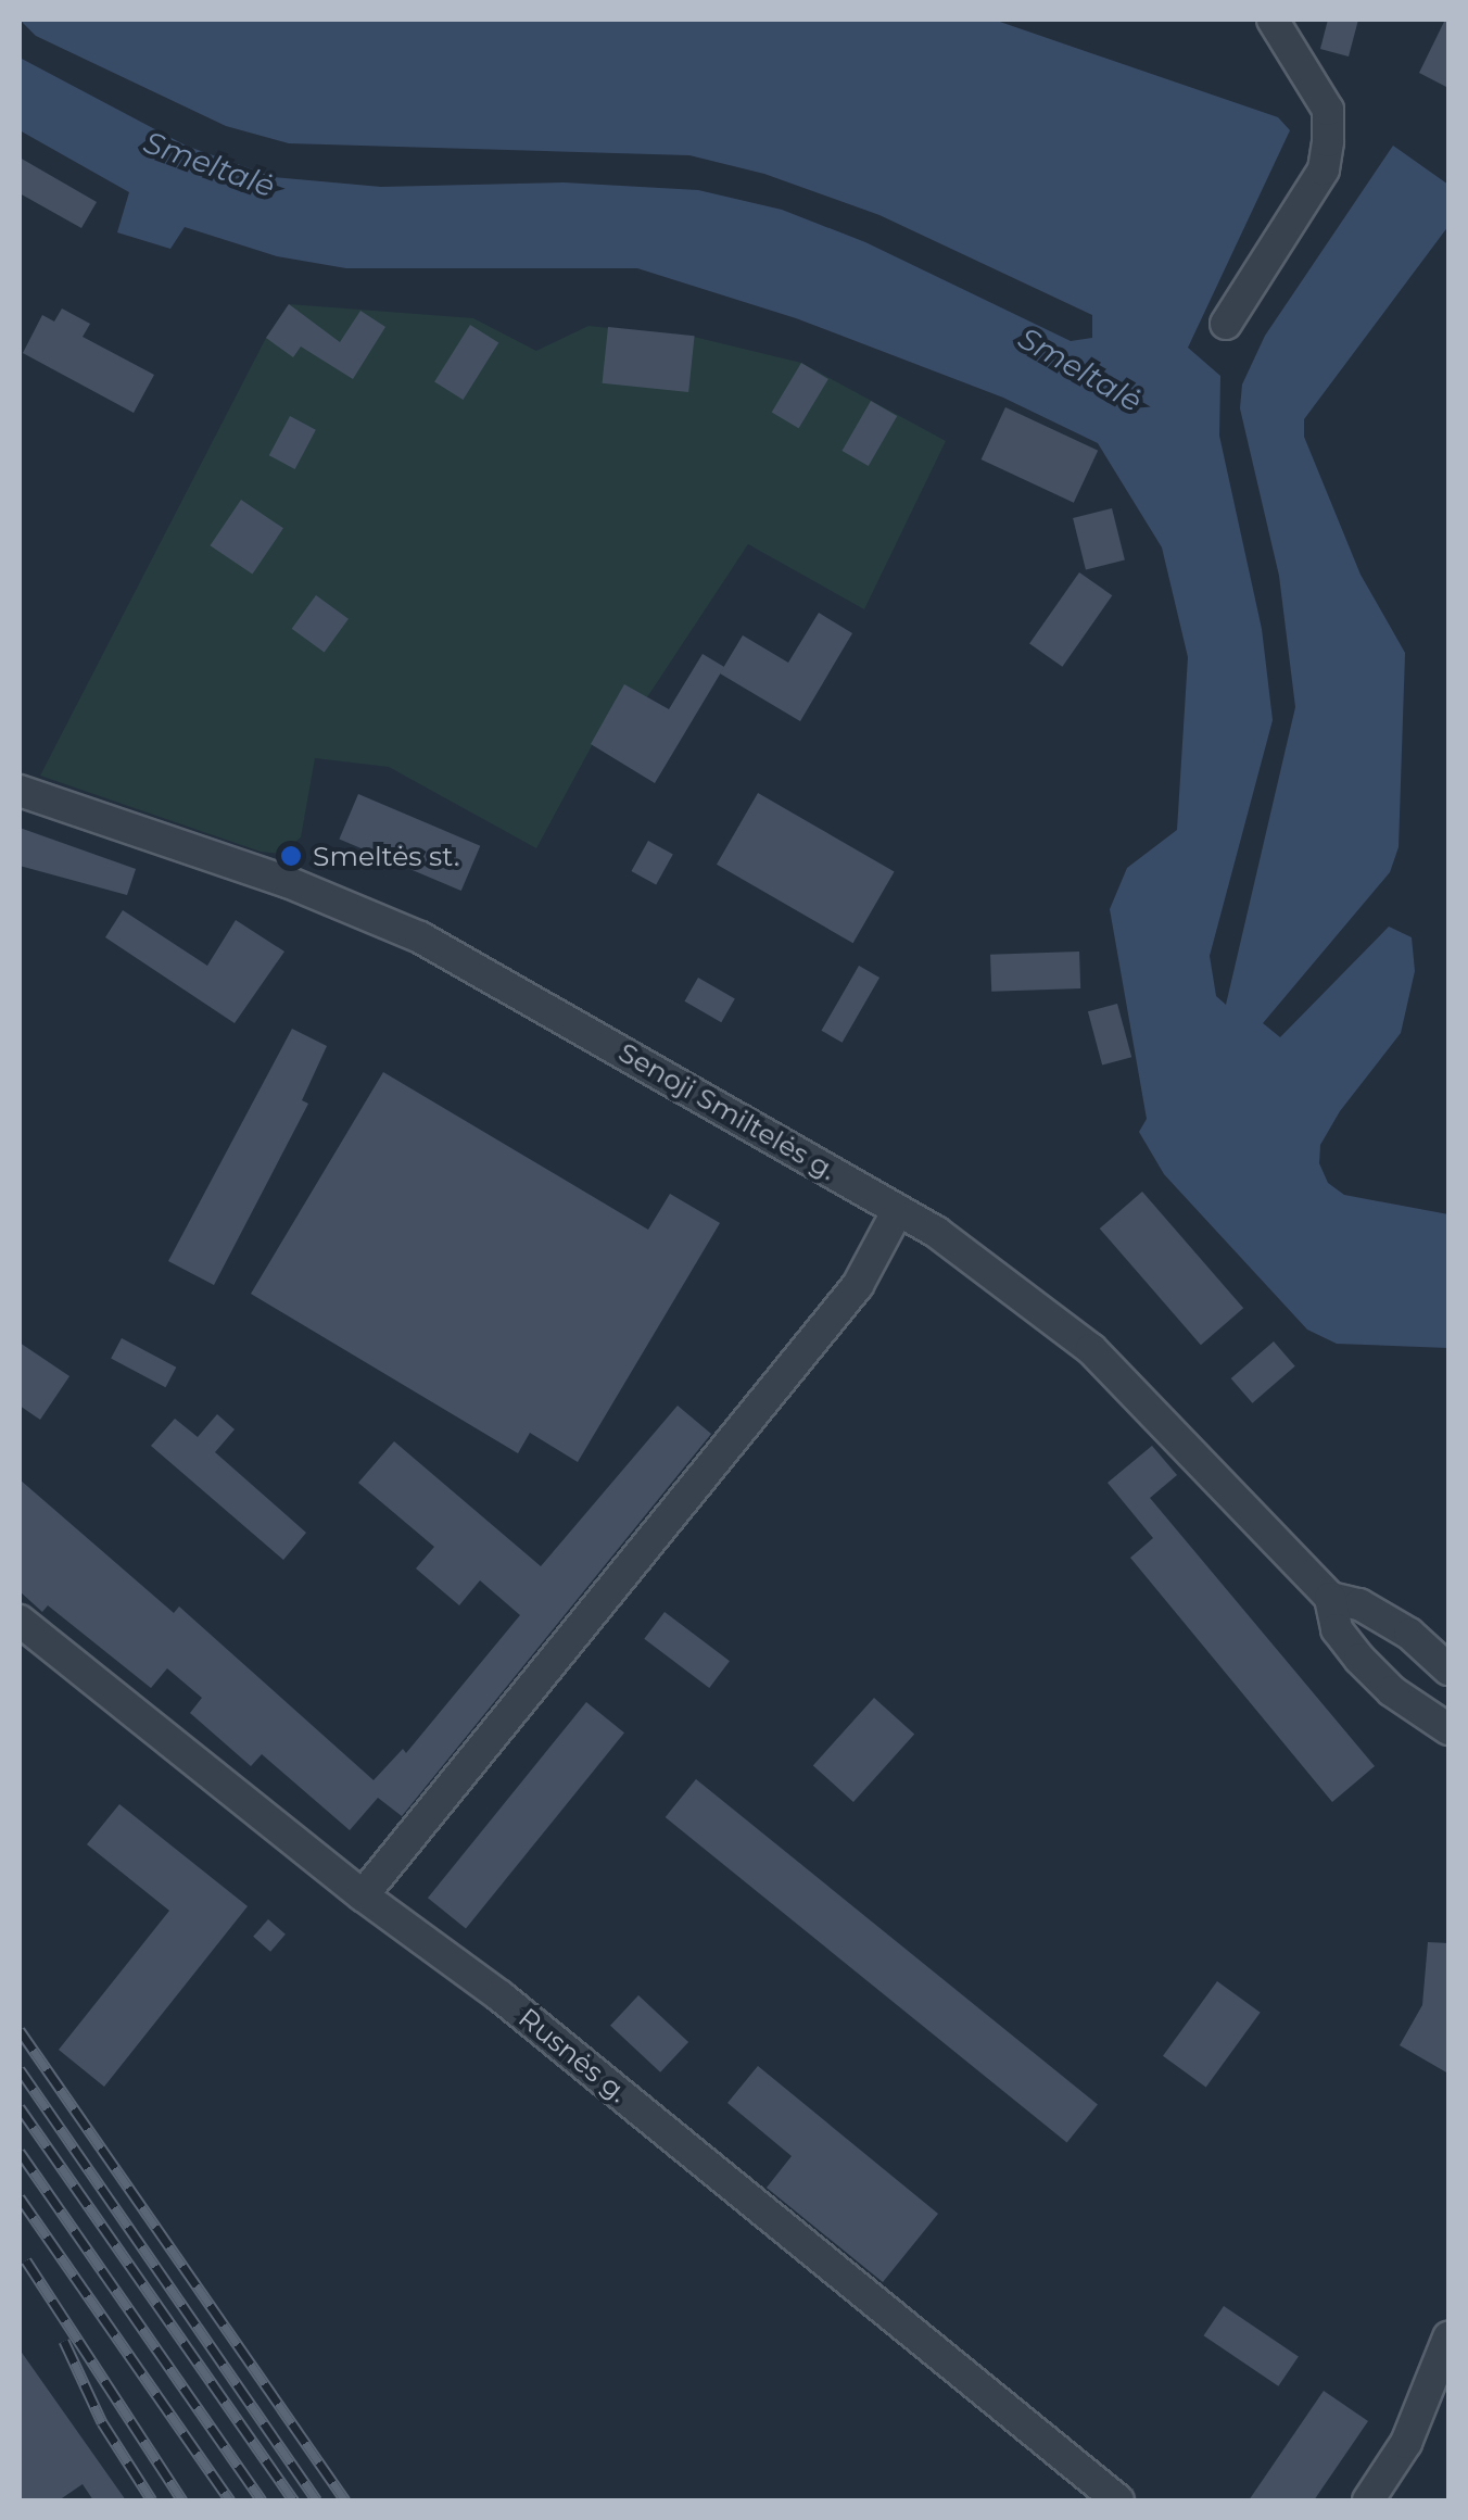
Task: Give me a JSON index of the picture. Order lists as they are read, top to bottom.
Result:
{
  "streets": {
    "street": ["Senoji Smiltelės g.", "Rusnės g."]
  },
  "water": ["Smeltalė"],
  "places": ["Smeltės st."]
}
